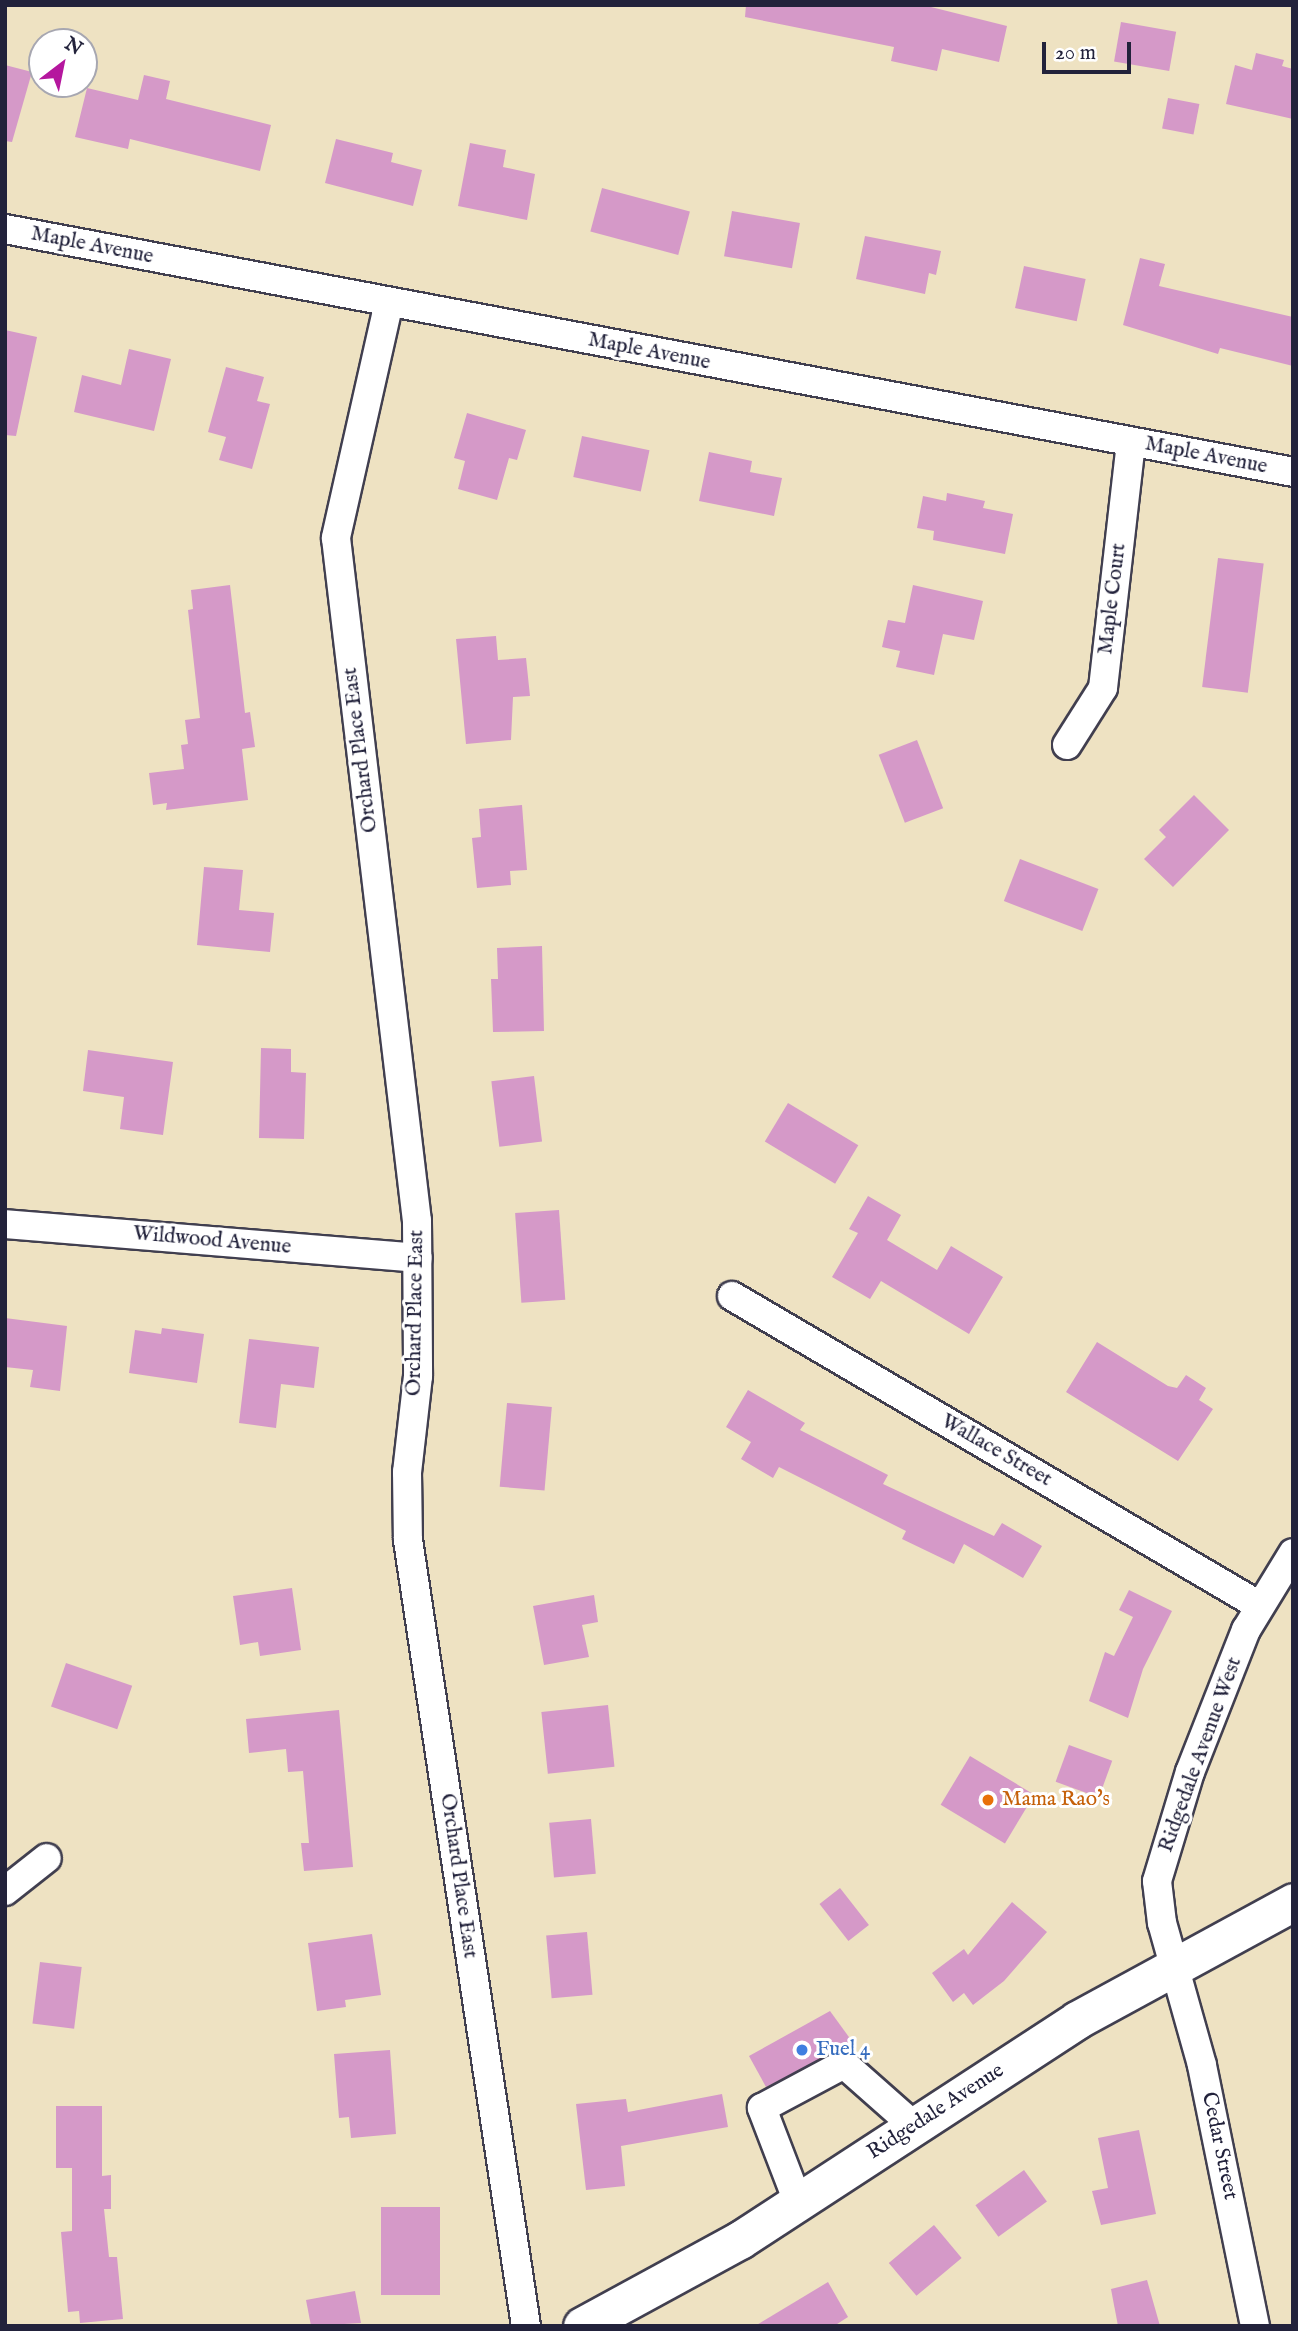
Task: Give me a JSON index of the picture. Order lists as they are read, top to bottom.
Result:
{
  "streets": {
    "main road": ["Ridgedale Avenue"],
    "street": [
      "Maple Avenue",
      "Maple Court",
      "Orchard Place East",
      "Wildwood Avenue",
      "Wallace Street",
      "Ridgedale Avenue West",
      "Cedar Street"
    ]
  },
  "crossings": [
    ["Maple Avenue", "Maple Court"],
    ["Maple Avenue", "Orchard Place East"],
    ["Orchard Place East", "Wildwood Avenue"],
    ["Wallace Street", "Ridgedale Avenue West"],
    ["Ridgedale Avenue West", "Ridgedale Avenue"],
    ["Ridgedale Avenue West", "Cedar Street"],
    ["Ridgedale Avenue", "Cedar Street"]
  ],
  "places": ["Mama Rao's", "Fuel 4"],
  "scale_bar": "20 m",
  "north": "top right"
}
